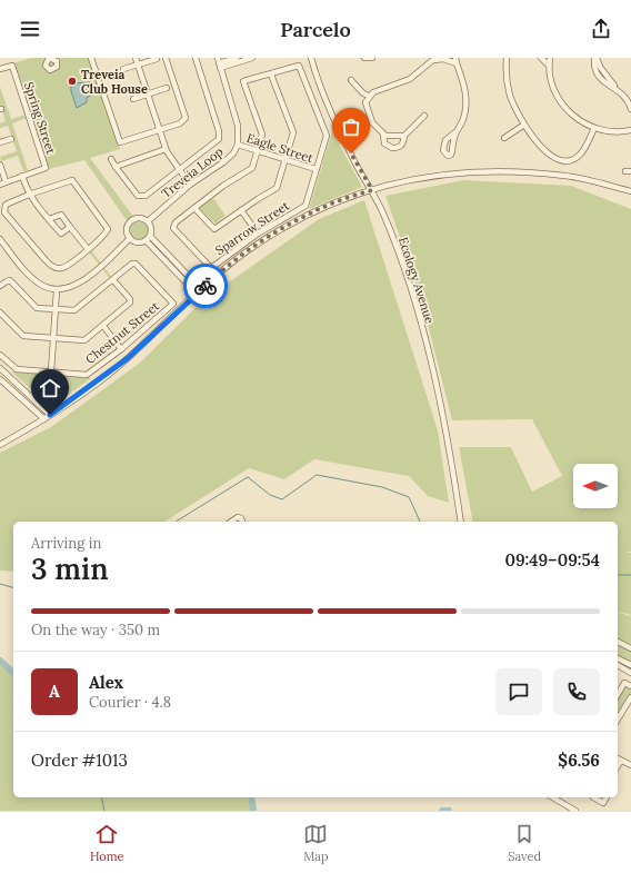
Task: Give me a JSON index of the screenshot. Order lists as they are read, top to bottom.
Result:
{
  "streets": {
    "street": [
      "Spring Street",
      "Eagle Street",
      "Treveia Loop",
      "Sparrow Street",
      "Ecology Avenue",
      "Chestnut Street"
    ]
  },
  "crossings": [
    ["Eagle Street", "Treveia Loop"],
    ["Eagle Street", "Sparrow Street"]
  ],
  "places": ["Treveia Club House"],
  "north": "left",
  "page": {
    "header": "Parcelo",
    "heading": ["3 min", "Arriving in", "09:49–09:54"],
    "panel": [
      "Alex",
      "Courier · 4.8",
      "Order #1013",
      "$6.56"
    ],
    "bar": "On the way · 350 m",
    "round": "A",
    "tabs": ["Home", "Map", "Saved"]
  }
}
